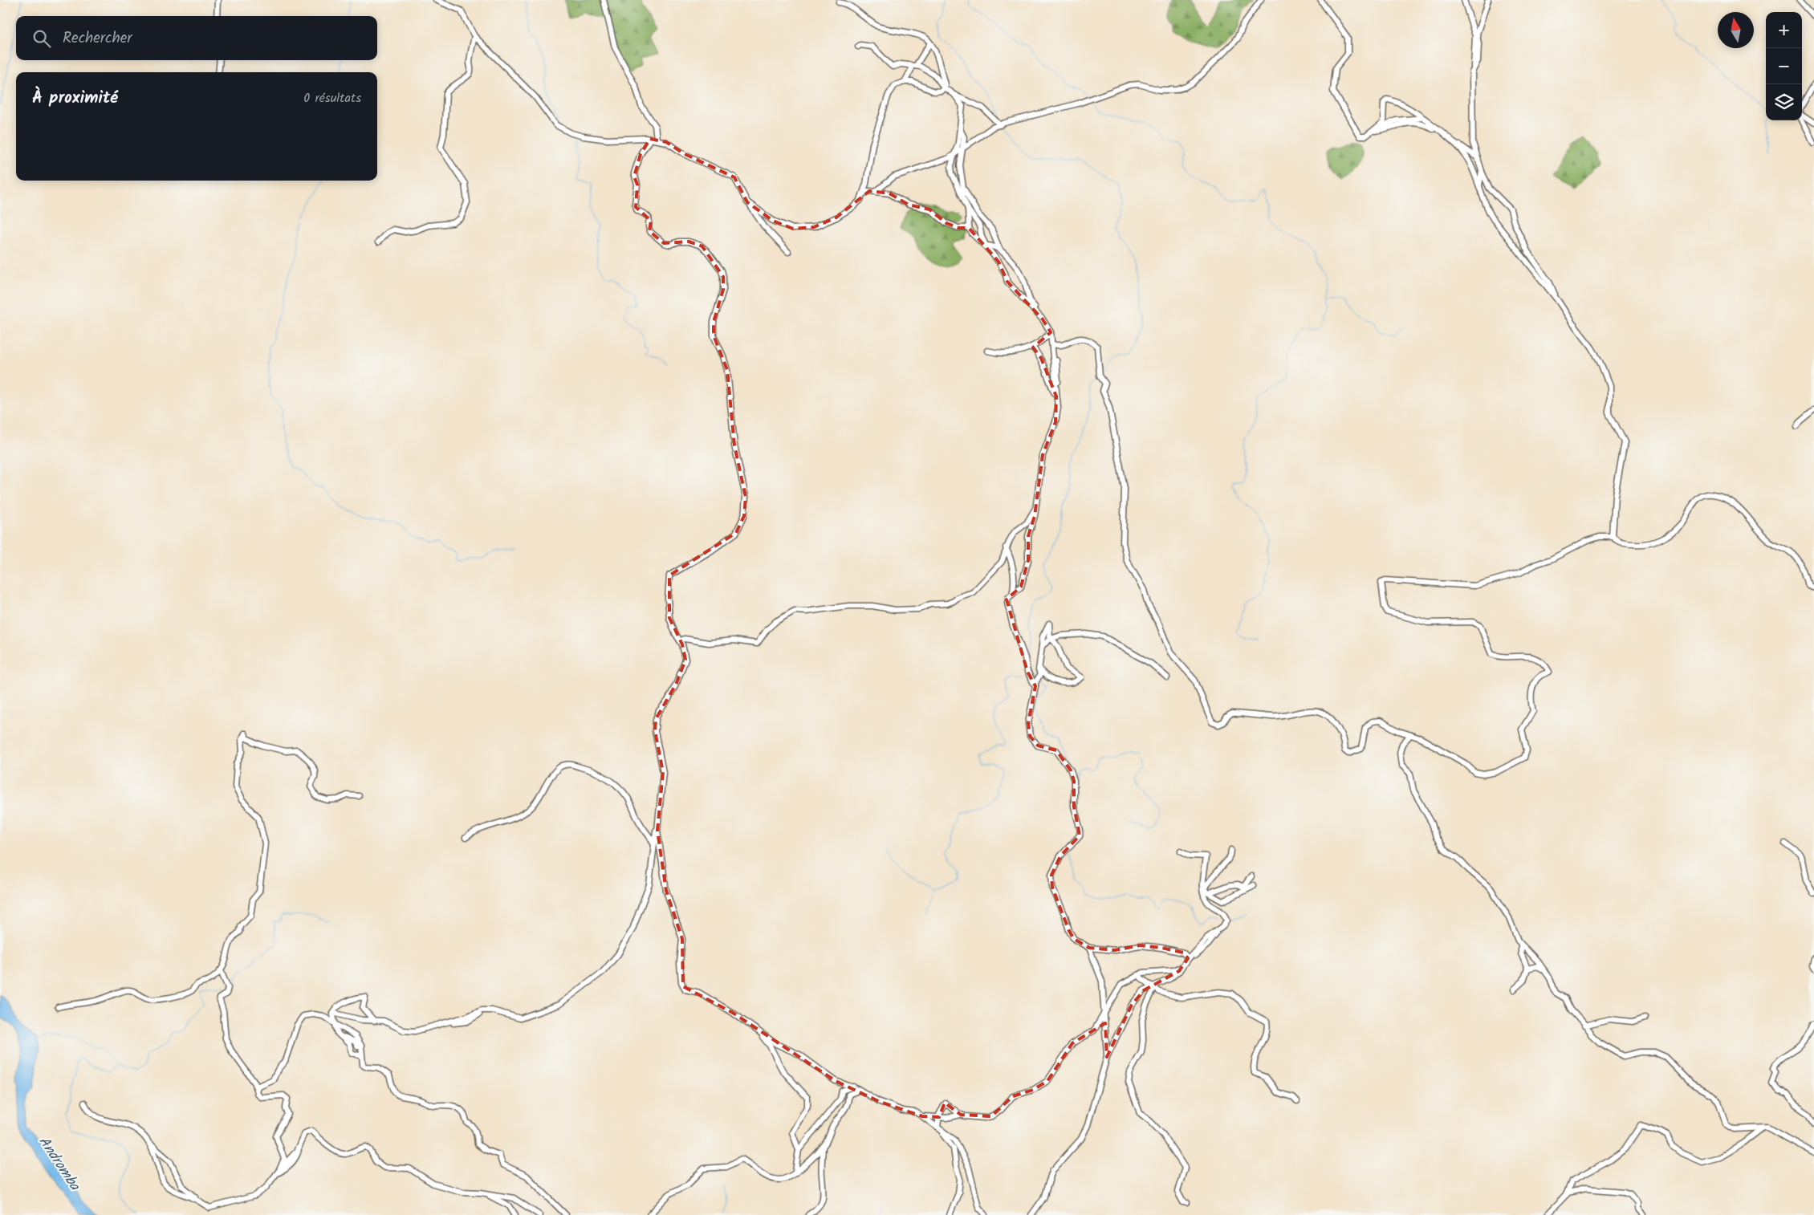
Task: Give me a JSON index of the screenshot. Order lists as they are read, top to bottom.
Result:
{
  "water": ["Andromba"],
  "north": "top",
  "page": {
    "map_buttons": ["+", "−"],
    "search": "Rechercher",
    "heading": ["À proximité", "0 résultats"]
  }
}
